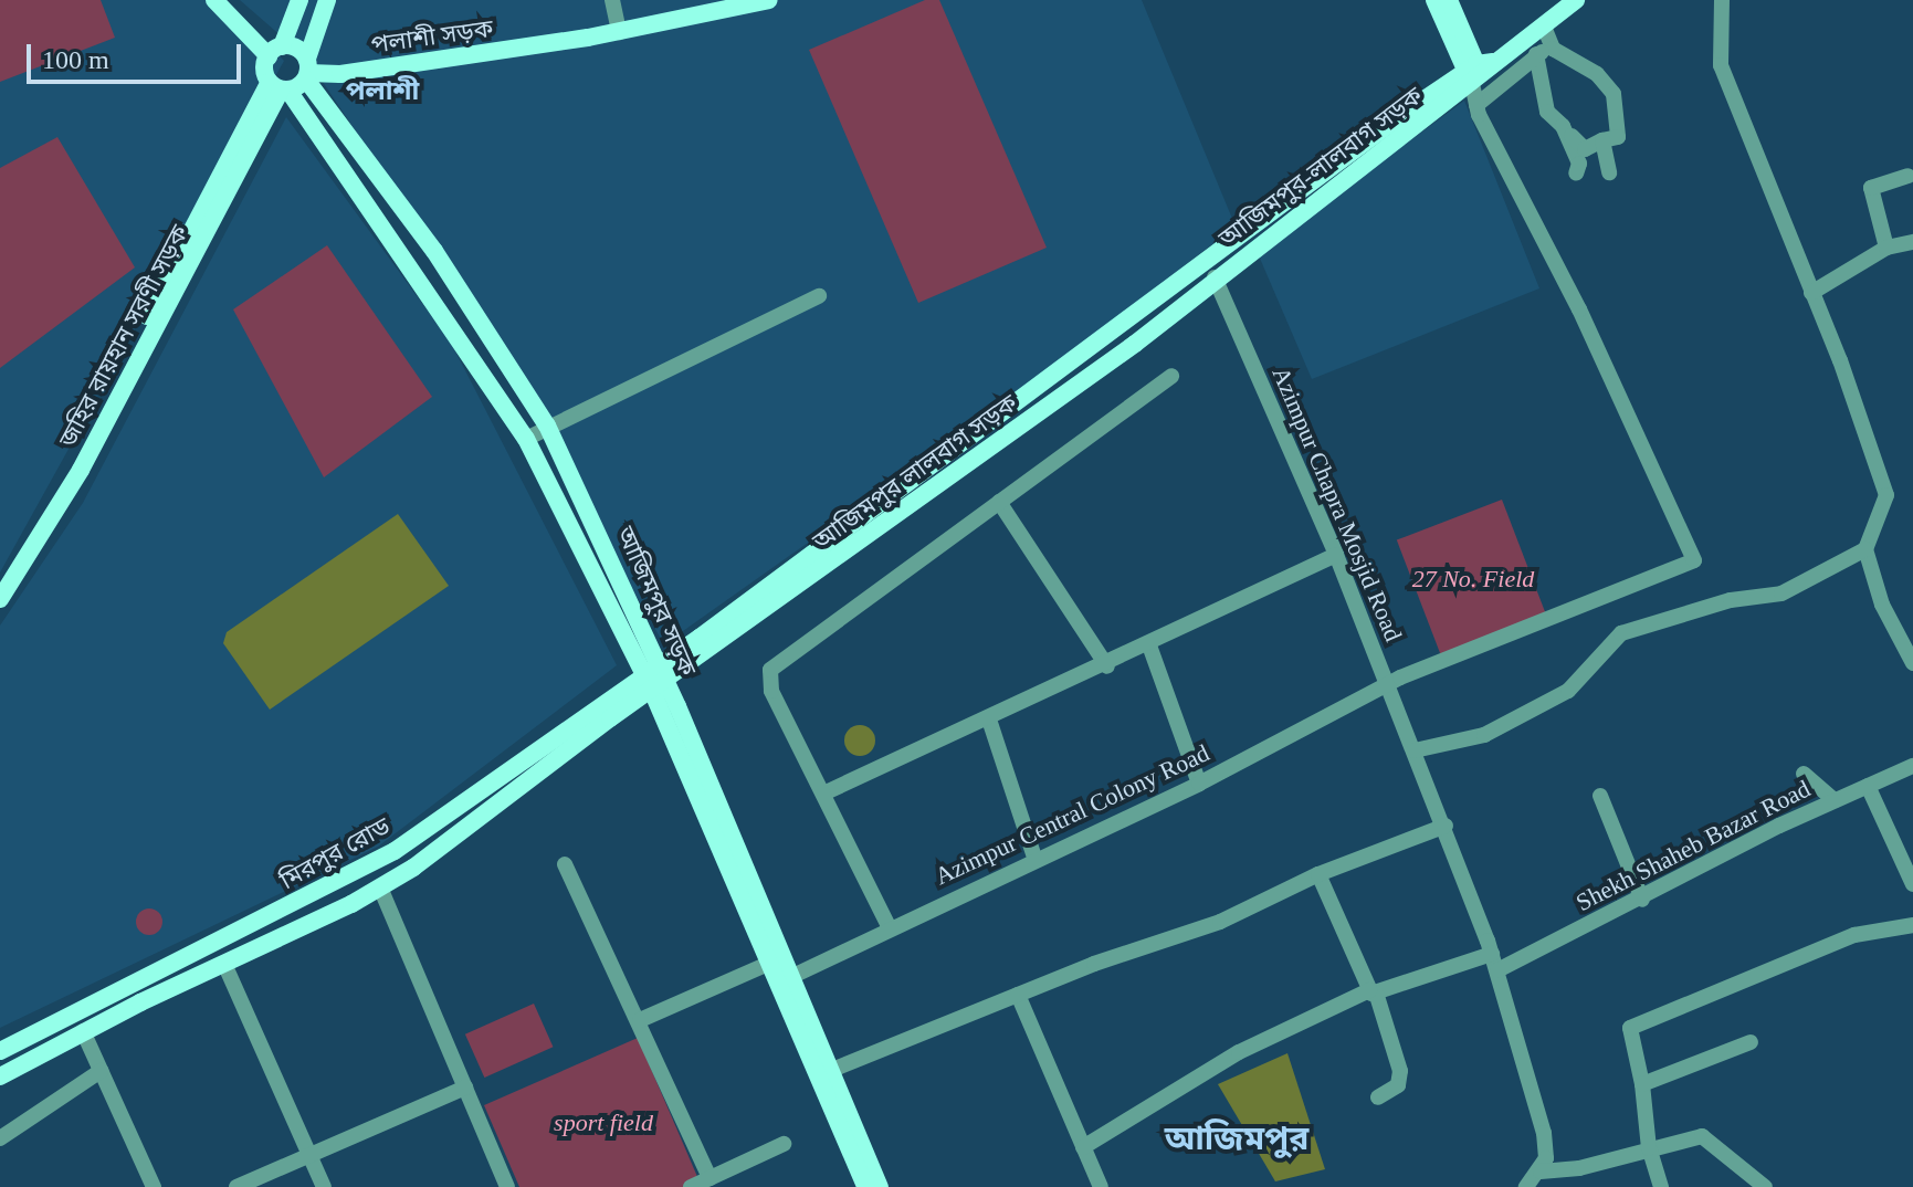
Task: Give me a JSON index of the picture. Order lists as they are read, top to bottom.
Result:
{
  "streets": {
    "main road": [
      "পলাশী সড়ক",
      "আজিমপুর-লালবাগ সড়ক",
      "জহির রায়হান সরণী সড়ক",
      "আজিমপুর লালবাগ সড়ক",
      "আজিমপুর সড়ক",
      "মিরপুর রোড"
    ],
    "street": ["Azimpur Chapra Mosjid Road", "Azimpur Central Colony Road", "Shekh Shaheb Bazar Road"]
  },
  "crossings": [
    ["পলাশী সড়ক", "আজিমপুর সড়ক"],
    ["আজিমপুর-লালবাগ সড়ক", "আজিমপুর লালবাগ সড়ক"],
    ["আজিমপুর-লালবাগ সড়ক", "Azimpur Chapra Mosjid Road"],
    ["জহির রায়হান সরণী সড়ক", "আজিমপুর সড়ক"],
    ["আজিমপুর লালবাগ সড়ক", "আজিমপুর সড়ক"],
    ["আজিমপুর লালবাগ সড়ক", "মিরপুর রোড"],
    ["Azimpur Chapra Mosjid Road", "Azimpur Central Colony Road"],
    ["Azimpur Chapra Mosjid Road", "Shekh Shaheb Bazar Road"],
    ["আজিমপুর সড়ক", "Azimpur Central Colony Road"],
    ["আজিমপুর সড়ক", "মিরপুর রোড"]
  ],
  "districts": ["পলাশী", "আজিমপুর"],
  "parks": ["27 No. Field", "sport field"],
  "scale_bar": "100 m"
}
